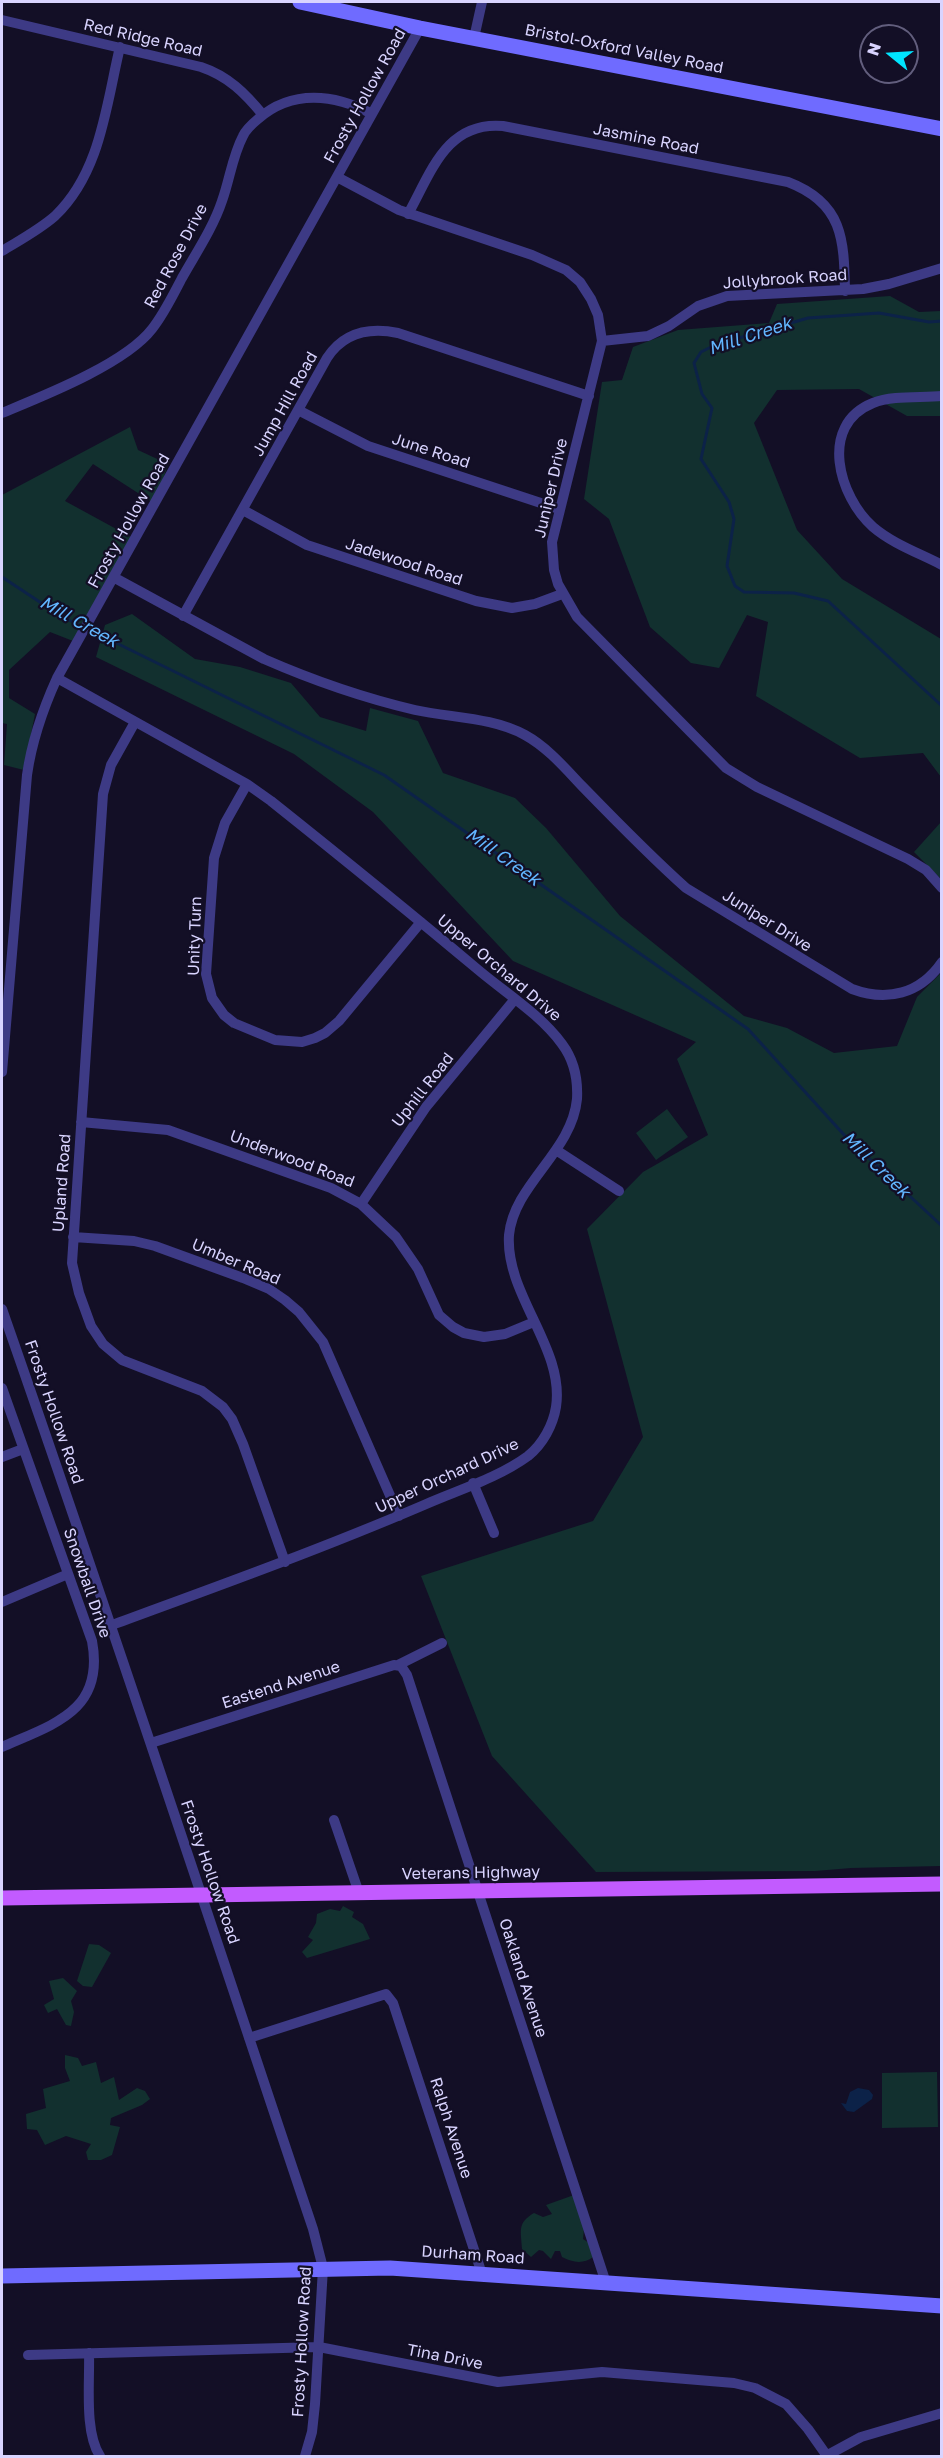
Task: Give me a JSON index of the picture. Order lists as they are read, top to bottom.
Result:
{
  "streets": {
    "main road": ["Bristol-Oxford Valley Road", "Veterans Highway", "Durham Road"],
    "street": [
      "Red Ridge Road",
      "Frosty Hollow Road",
      "Jasmine Road",
      "Red Rose Drive",
      "Jollybrook Road",
      "Jump Hill Road",
      "June Road",
      "Juniper Drive",
      "Jadewood Road",
      "Unity Turn",
      "Upper Orchard Drive",
      "Uphill Road",
      "Underwood Road",
      "Upland Road",
      "Umber Road",
      "Snowball Drive",
      "Eastend Avenue",
      "Oakland Avenue",
      "Ralph Avenue",
      "Tina Drive"
    ]
  },
  "crossings": [
    ["Red Ridge Road", "Red Rose Drive"],
    ["Bristol-Oxford Valley Road", "Frosty Hollow Road"],
    ["Frosty Hollow Road", "Red Rose Drive"],
    ["Frosty Hollow Road", "Juniper Drive"],
    ["Frosty Hollow Road", "Upper Orchard Drive"],
    ["Frosty Hollow Road", "Eastend Avenue"],
    ["Frosty Hollow Road", "Veterans Highway"],
    ["Frosty Hollow Road", "Ralph Avenue"],
    ["Frosty Hollow Road", "Durham Road"],
    ["Frosty Hollow Road", "Tina Drive"],
    ["Jasmine Road", "Jollybrook Road"],
    ["Jasmine Road", "Juniper Drive"],
    ["Jollybrook Road", "Juniper Drive"],
    ["Jump Hill Road", "June Road"],
    ["Jump Hill Road", "Juniper Drive"],
    ["Jump Hill Road", "Jadewood Road"],
    ["June Road", "Juniper Drive"],
    ["Juniper Drive", "Jadewood Road"],
    ["Unity Turn", "Upper Orchard Drive"],
    ["Upper Orchard Drive", "Uphill Road"],
    ["Upper Orchard Drive", "Underwood Road"],
    ["Upper Orchard Drive", "Upland Road"],
    ["Upper Orchard Drive", "Umber Road"],
    ["Uphill Road", "Underwood Road"],
    ["Underwood Road", "Upland Road"],
    ["Upland Road", "Umber Road"],
    ["Eastend Avenue", "Oakland Avenue"],
    ["Veterans Highway", "Oakland Avenue"],
    ["Oakland Avenue", "Durham Road"],
    ["Ralph Avenue", "Durham Road"]
  ],
  "water": ["Mill Creek"],
  "north": "left"
}
